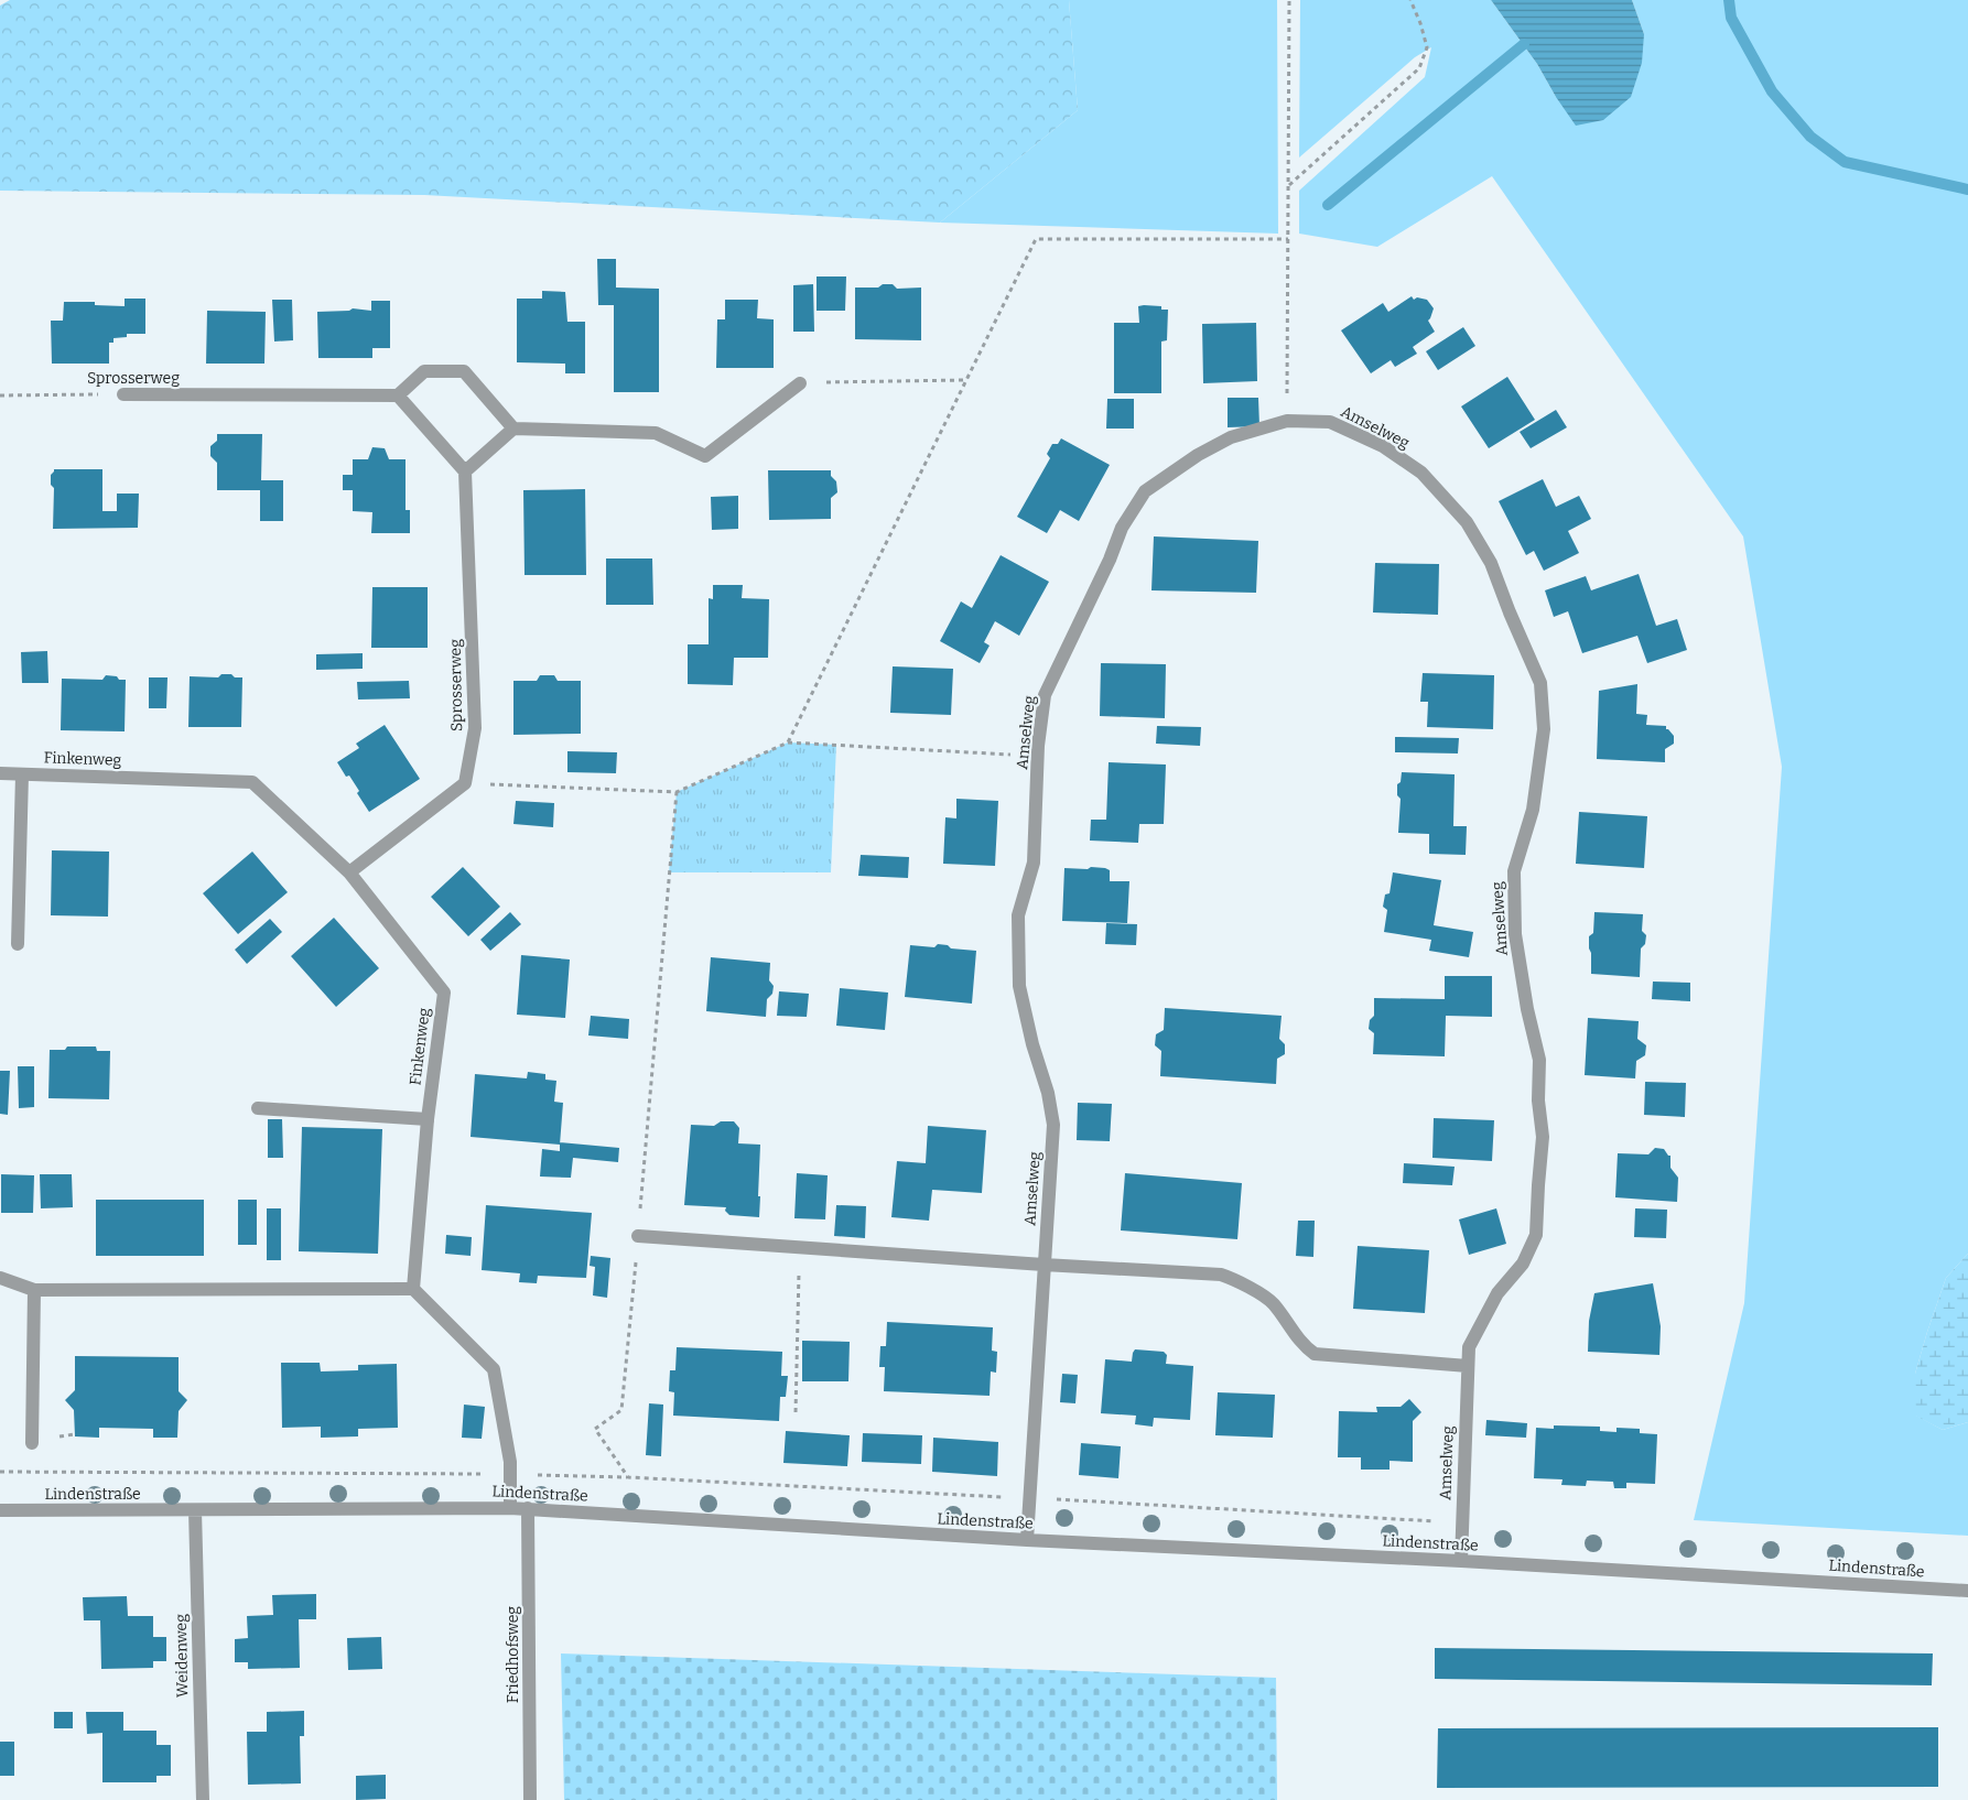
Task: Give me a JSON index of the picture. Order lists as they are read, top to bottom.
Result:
{
  "streets": {
    "street": [
      "Sprosserweg",
      "Amselweg",
      "Finkenweg",
      "Lindenstraße",
      "Friedhofsweg",
      "Weidenweg"
    ]
  },
  "crossings": [
    ["Amselweg", "Lindenstraße"],
    ["Lindenstraße", "Friedhofsweg"],
    ["Lindenstraße", "Weidenweg"]
  ]
}
